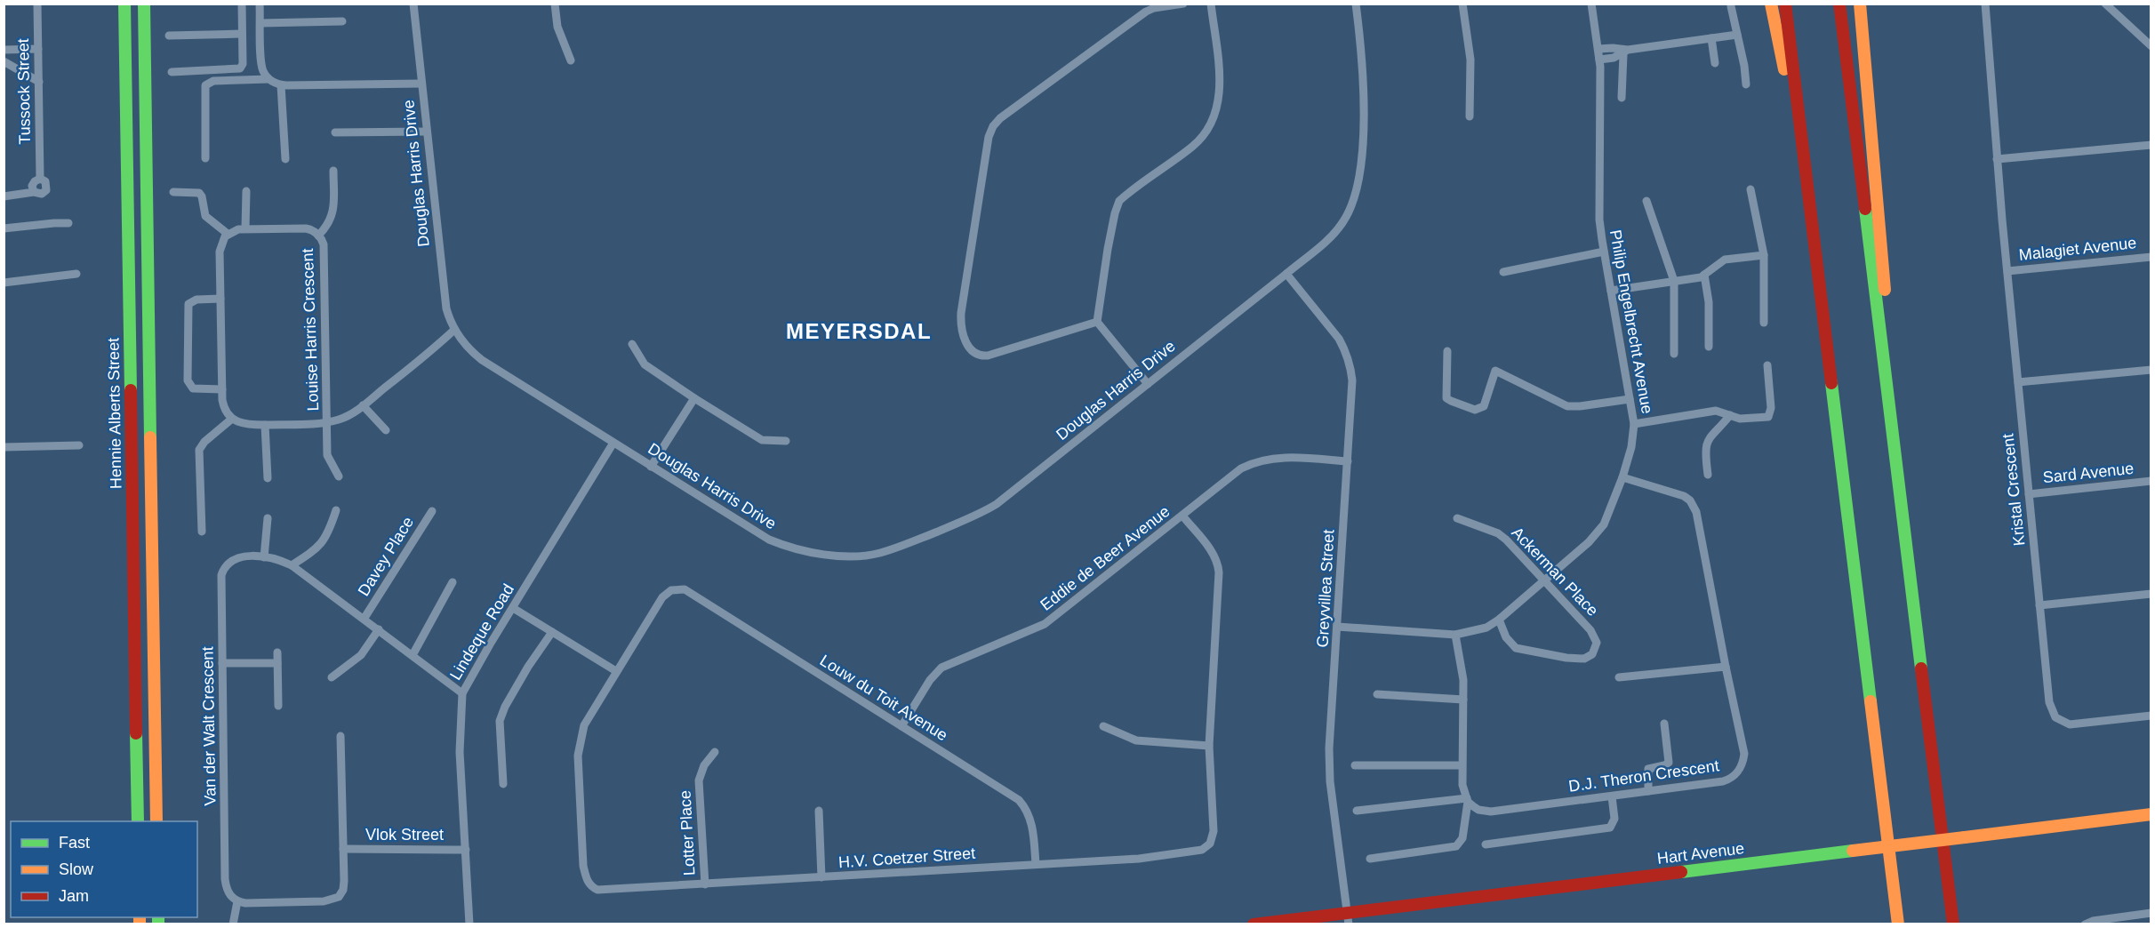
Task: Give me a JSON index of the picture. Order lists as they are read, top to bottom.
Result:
{
  "streets": {
    "main road": ["Hennie Alberts Street", "Hart Avenue"],
    "street": [
      "Tussock Street",
      "Douglas Harris Drive",
      "Malagiet Avenue",
      "Philip Engelbrecht Avenue",
      "Louise Harris Crescent",
      "Sard Avenue",
      "Kristal Crescent",
      "Davey Place",
      "Eddie de Beer Avenue",
      "Ackerman Place",
      "Greyvillea Street",
      "Lindeque Road",
      "Louw du Toit Avenue",
      "Van der Walt Crescent",
      "D.J. Theron Crescent",
      "Lotter Place",
      "Vlok Street",
      "H.V. Coetzer Street"
    ]
  },
  "crossings": [
    ["Douglas Harris Drive", "Louise Harris Crescent"],
    ["Douglas Harris Drive", "Greyvillea Street"],
    ["Douglas Harris Drive", "Lindeque Road"],
    ["Malagiet Avenue", "Kristal Crescent"],
    ["Philip Engelbrecht Avenue", "Ackerman Place"],
    ["Philip Engelbrecht Avenue", "Greyvillea Street"],
    ["Philip Engelbrecht Avenue", "D.J. Theron Crescent"],
    ["Sard Avenue", "Kristal Crescent"],
    ["Davey Place", "Van der Walt Crescent"],
    ["Eddie de Beer Avenue", "Greyvillea Street"],
    ["Eddie de Beer Avenue", "Louw du Toit Avenue"],
    ["Eddie de Beer Avenue", "H.V. Coetzer Street"],
    ["Greyvillea Street", "Hart Avenue"],
    ["Lindeque Road", "Van der Walt Crescent"],
    ["Lindeque Road", "Vlok Street"],
    ["Louw du Toit Avenue", "H.V. Coetzer Street"],
    ["Lotter Place", "H.V. Coetzer Street"]
  ],
  "districts": ["MEYERSDAL"],
  "legend": ["Fast", "Slow", "Jam"]
}
